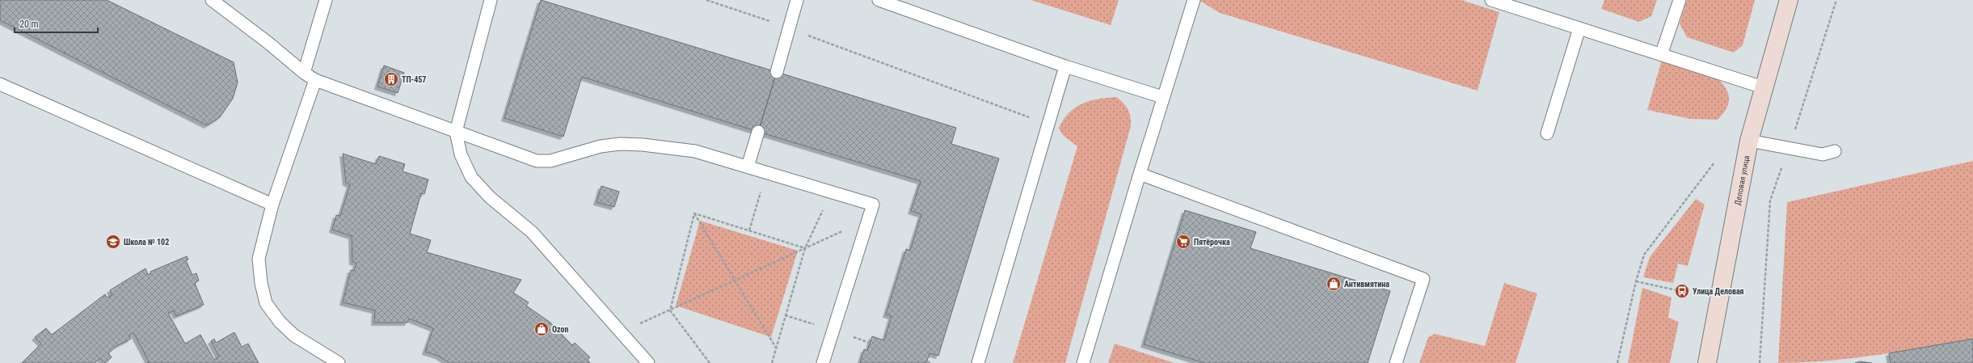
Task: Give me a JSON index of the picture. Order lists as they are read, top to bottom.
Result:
{
  "streets": {
    "street": ["Деловая улица"]
  },
  "places": {
    "building": ["ТП-457"],
    "school or university": ["Школа № 102"],
    "supermarket": ["Пятёрочка"],
    "shop": ["Антивмятина", "Ozon"],
    "bus stop": ["Улица Деловая"]
  },
  "scale_bar": "20 m"
}
